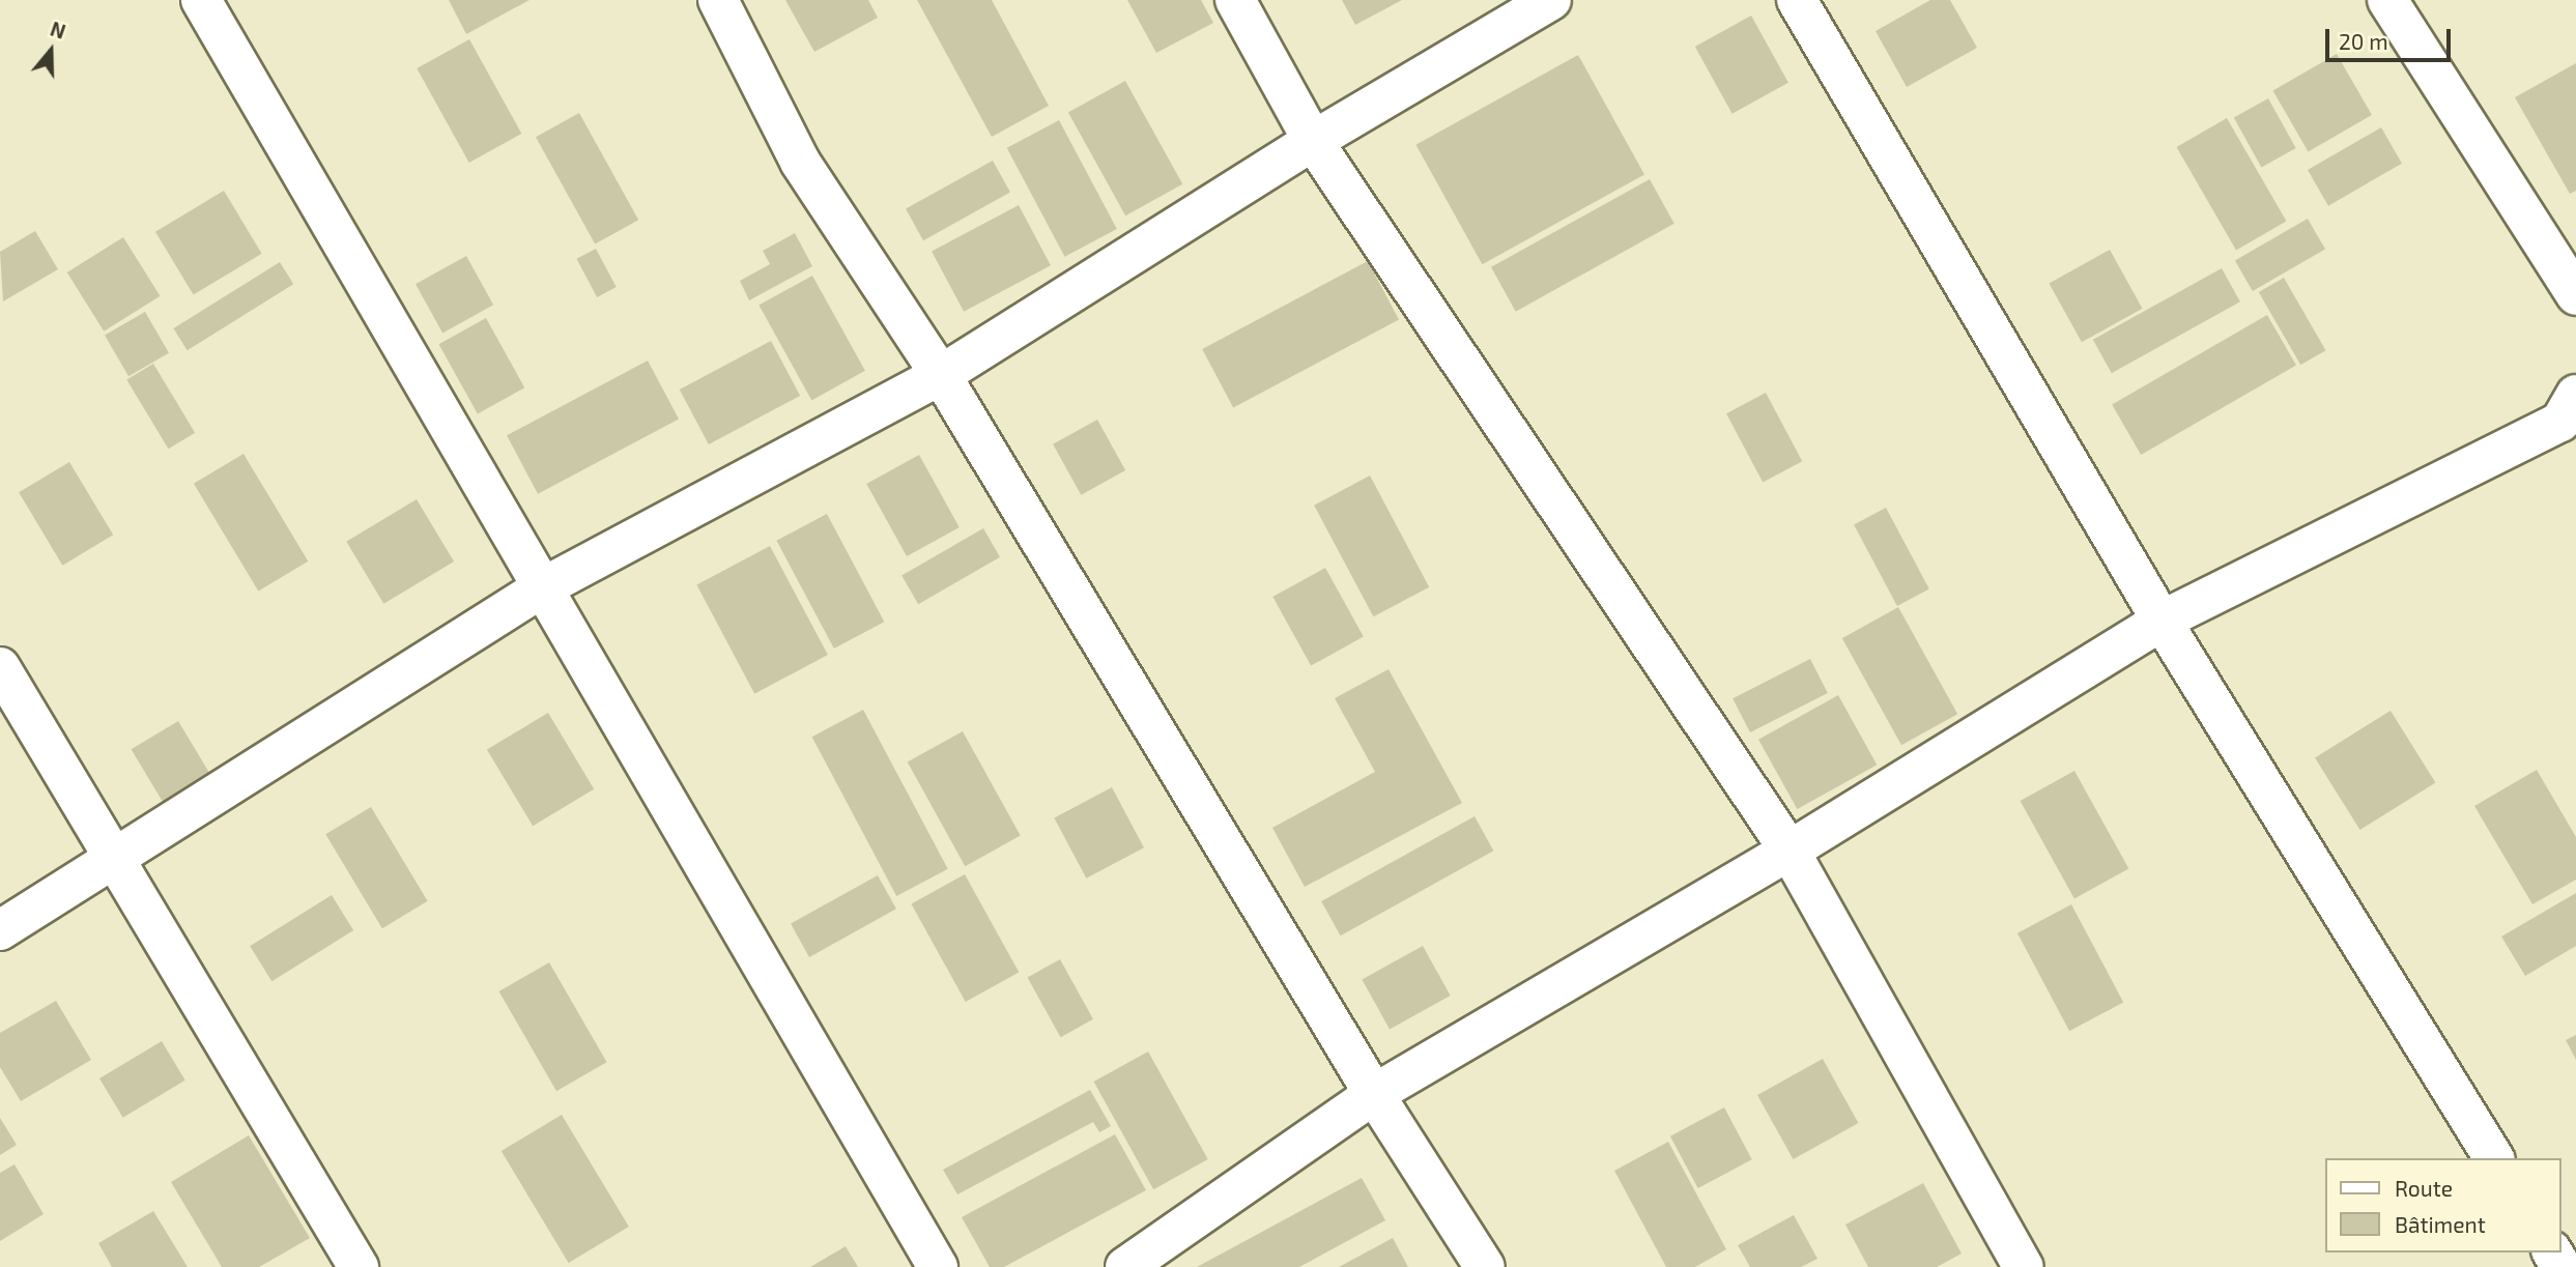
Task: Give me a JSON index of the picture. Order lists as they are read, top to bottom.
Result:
{
  "legend": ["Route", "Bâtiment"],
  "scale_bar": "20 m",
  "north": "top"
}
